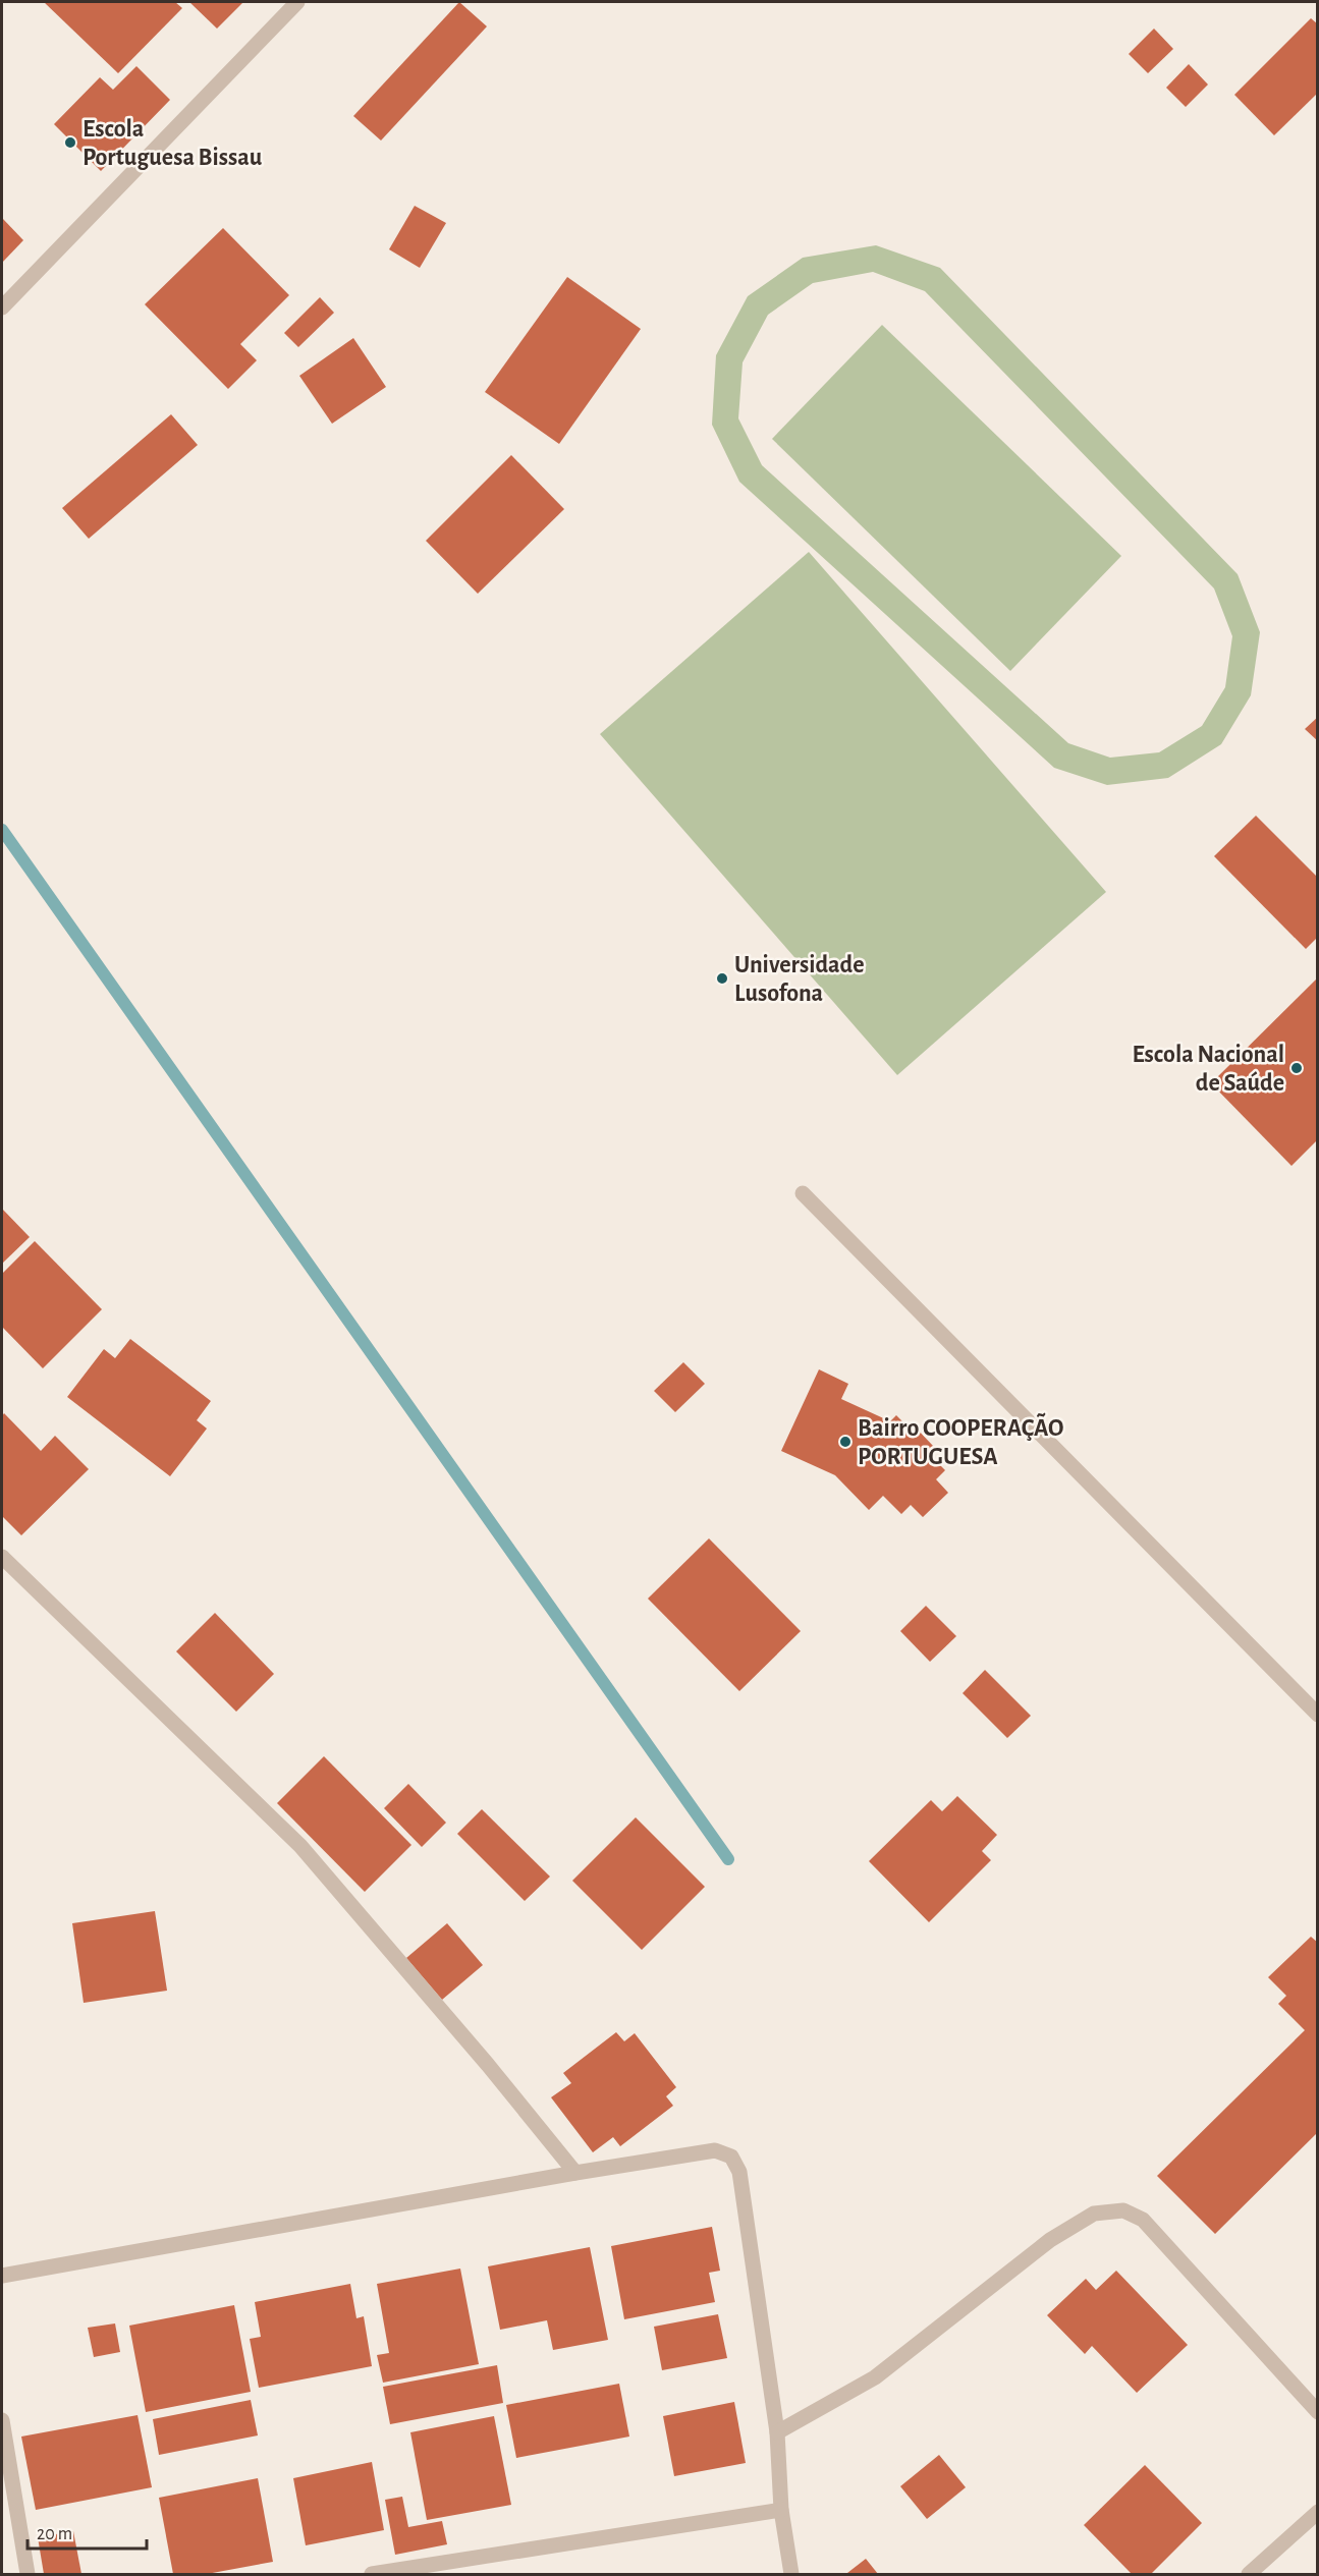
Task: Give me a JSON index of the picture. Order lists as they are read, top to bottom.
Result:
{
  "places": [
    "Escola Portuguesa Bissau",
    "Universidade Lusofona",
    "Escola Nacional de Saúde",
    "Bairro COOPERAÇÃO PORTUGUESA"
  ],
  "scale_bar": "20 m"
}
